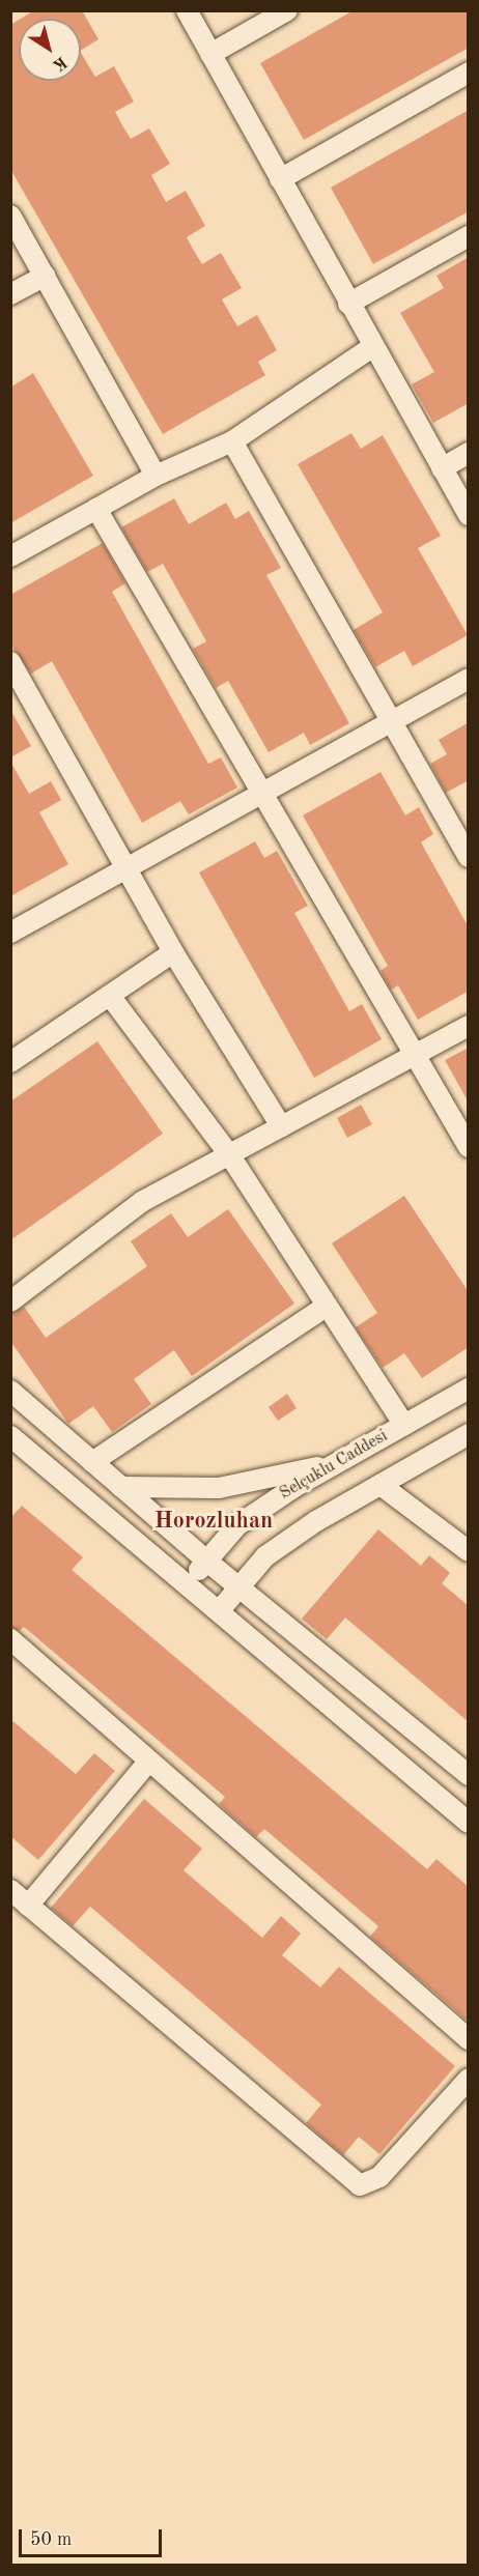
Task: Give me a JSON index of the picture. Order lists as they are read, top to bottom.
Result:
{
  "streets": {
    "street": ["Selçuklu Caddesi"]
  },
  "districts": ["Horozluhan"],
  "scale_bar": "50 m",
  "north": "bottom right"
}
